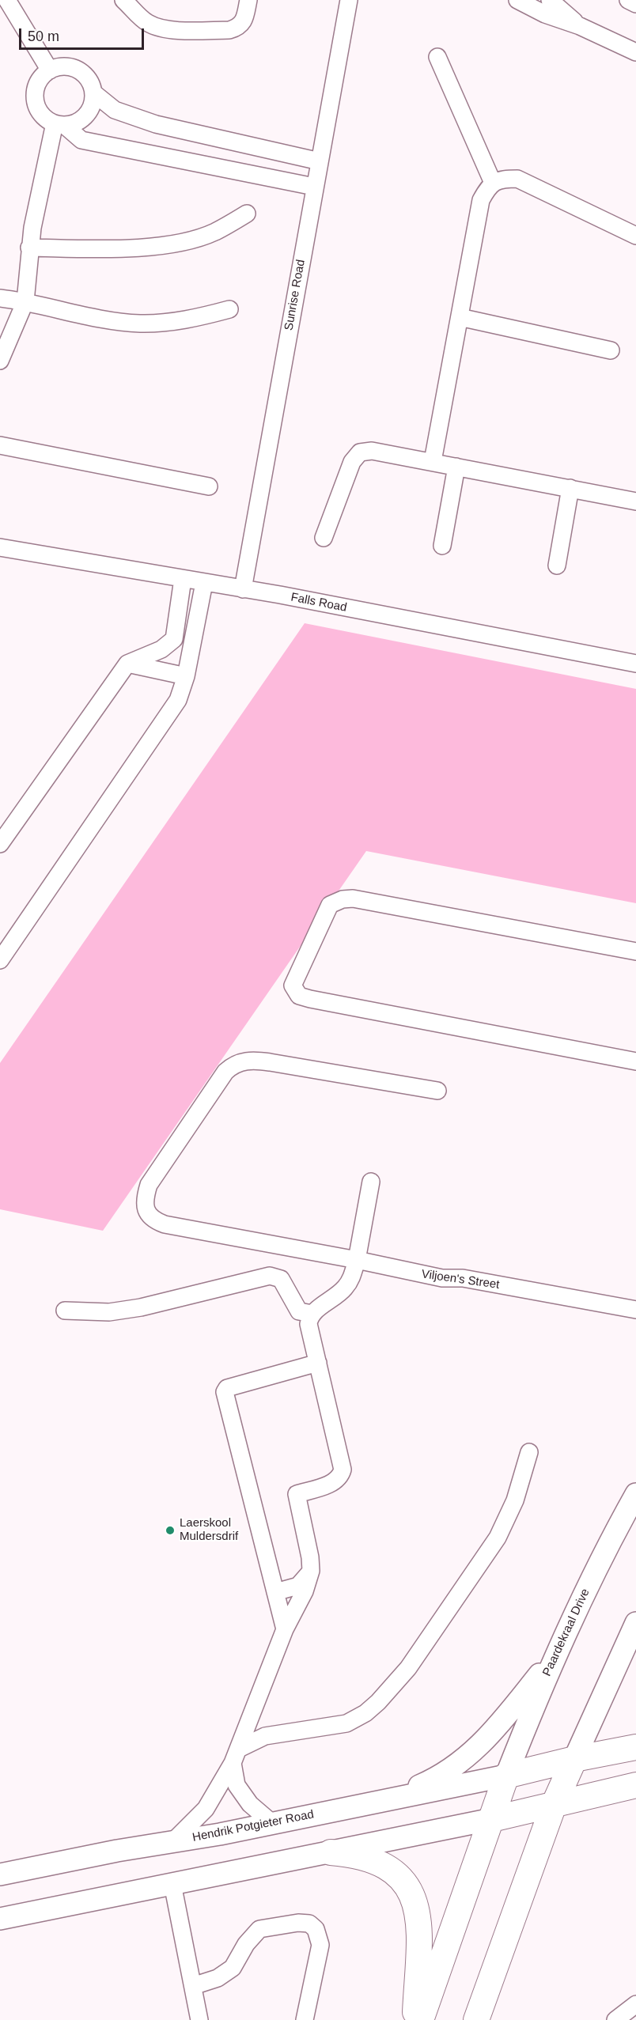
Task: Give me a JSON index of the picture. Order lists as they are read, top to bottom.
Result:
{
  "streets": {
    "main road": ["Paardekraal Drive", "Hendrik Potgieter Road"],
    "street": ["Sunrise Road", "Falls Road", "Viljoen's Street"]
  },
  "crossings": [
    ["Sunrise Road", "Falls Road"],
    ["Paardekraal Drive", "Hendrik Potgieter Road"]
  ],
  "places": ["Laerskool Muldersdrif"],
  "scale_bar": "50 m"
}
